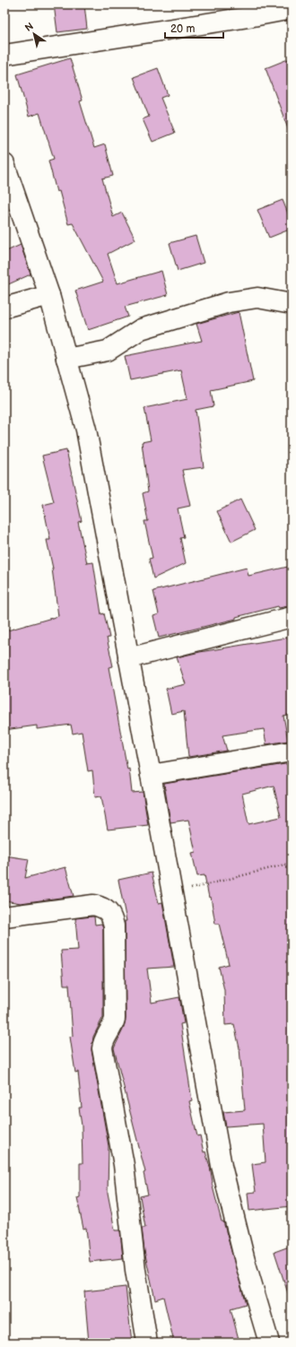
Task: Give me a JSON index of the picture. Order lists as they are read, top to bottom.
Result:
{
  "scale_bar": "20 m",
  "north": "top left"
}
